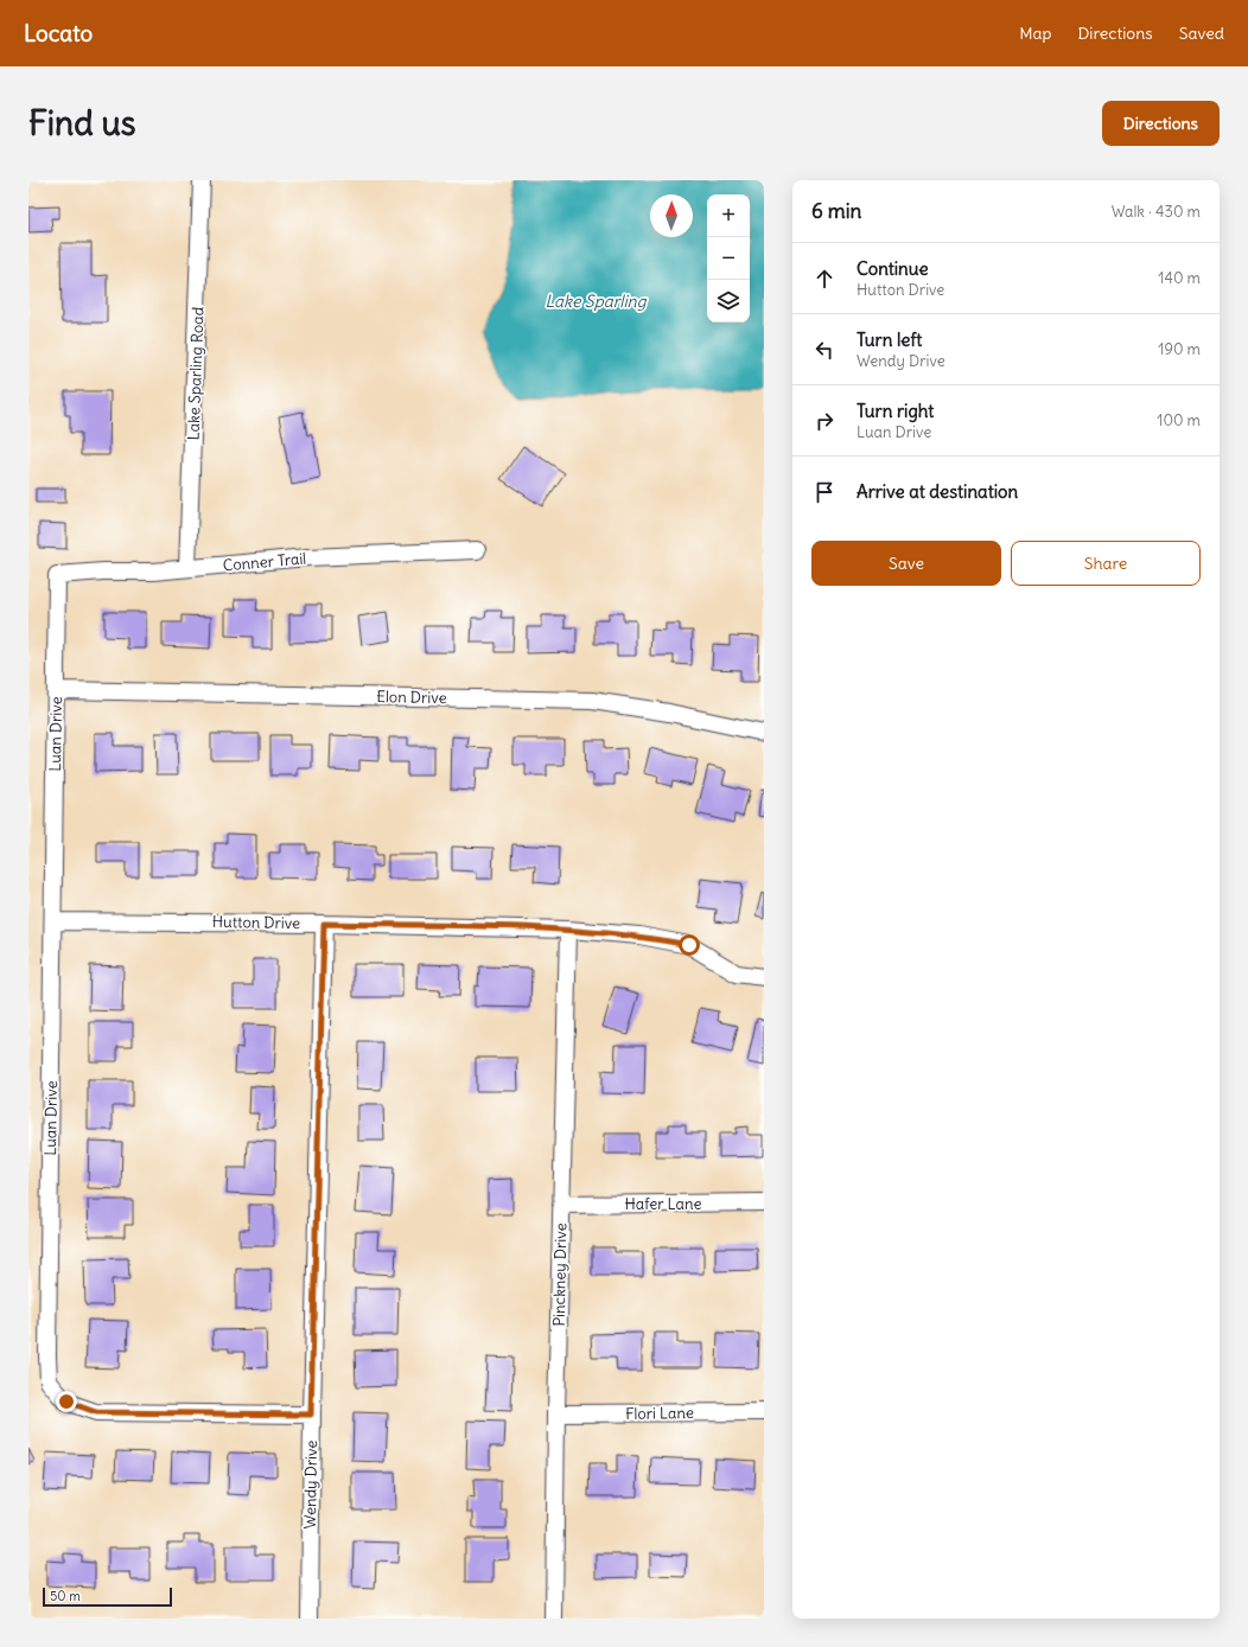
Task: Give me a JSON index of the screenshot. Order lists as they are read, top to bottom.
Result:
{
  "streets": {
    "street": [
      "Lake Sparling Road",
      "Conner Trail",
      "Elon Drive",
      "Luan Drive",
      "Hutton Drive",
      "Hafer Lane",
      "Pinckney Drive",
      "Flori Lane",
      "Wendy Drive"
    ]
  },
  "crossings": [
    ["Lake Sparling Road", "Conner Trail"],
    ["Conner Trail", "Luan Drive"],
    ["Elon Drive", "Luan Drive"],
    ["Luan Drive", "Hutton Drive"],
    ["Luan Drive", "Wendy Drive"],
    ["Hutton Drive", "Pinckney Drive"],
    ["Hutton Drive", "Wendy Drive"],
    ["Hafer Lane", "Pinckney Drive"],
    ["Pinckney Drive", "Flori Lane"]
  ],
  "water": ["Lake Sparling"],
  "scale_bar": "50 m",
  "north": "top",
  "page": {
    "header": "Locato",
    "nav": ["Map", "Directions", "Saved"],
    "buttons": [
      "Directions",
      ["Save", "Share"]
    ],
    "title": "Find us",
    "heading": ["6 min", "Walk · 430 m"],
    "map_buttons": ["+", "−"],
    "list": [
      ["Continue", "Hutton Drive", "140 m"],
      ["Turn left", "Wendy Drive", "190 m"],
      ["Turn right", "Luan Drive", "100 m"],
      "Arrive at destination"
    ],
    "scale": "50 m"
  }
}
